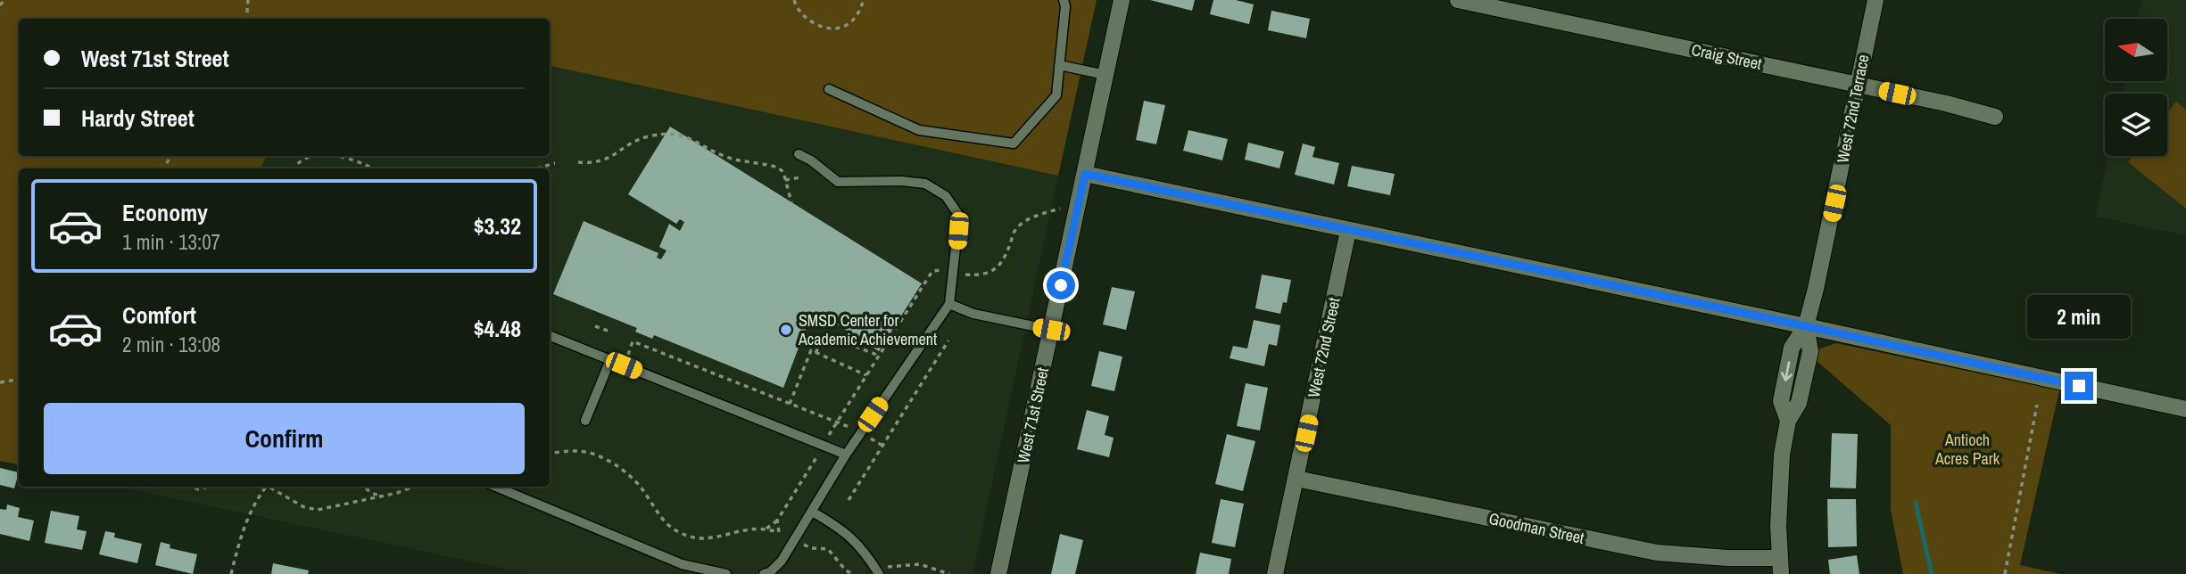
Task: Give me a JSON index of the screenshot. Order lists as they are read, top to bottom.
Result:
{
  "streets": {
    "street": [
      "Craig Street",
      "West 72nd Terrace",
      "West 72nd Street",
      "West 71st Street",
      "Goodman Street"
    ]
  },
  "crossings": [
    ["Craig Street", "West 72nd Terrace"],
    ["West 72nd Terrace", "Goodman Street"],
    ["West 72nd Street", "Goodman Street"]
  ],
  "parks": ["Antioch Acres Park"],
  "places": ["SMSD Center for Academic Achievement"],
  "north": "left",
  "page": {
    "banner": ["West 71st Street", "Hardy Street"],
    "list": [
      {
        "name": "Economy",
        "note": "1 min · 13:07",
        "value": "$3.32"
      },
      {
        "name": "Comfort",
        "note": "2 min · 13:08",
        "value": "$4.48"
      }
    ],
    "bubble": "2 min",
    "buttons": "Confirm"
  }
}
